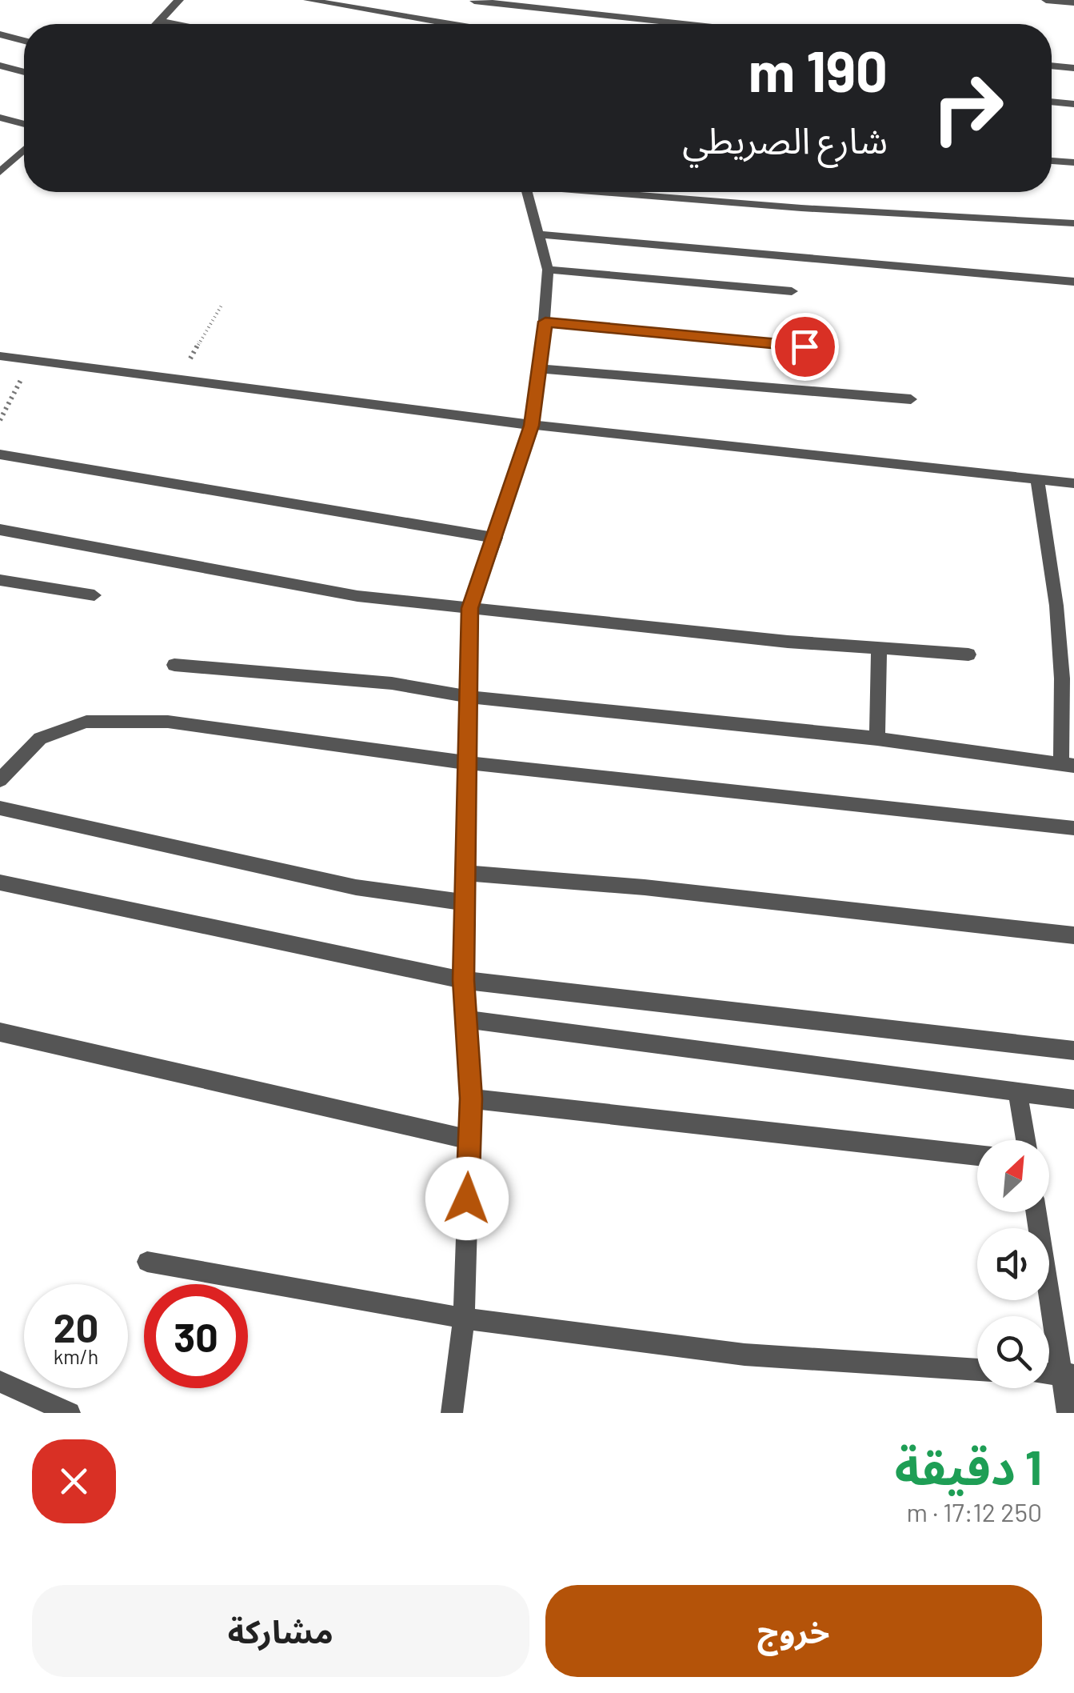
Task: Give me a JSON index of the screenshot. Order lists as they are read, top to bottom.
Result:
{
  "north": "top right",
  "page": {
    "turn": ["190 m", "شارع الصريطي"],
    "speed": "20 km/h",
    "limit": "30",
    "heading": ["1 دقيقة", "250 m · 17:12"],
    "buttons": ["خروج", "مشاركة"]
  }
}
